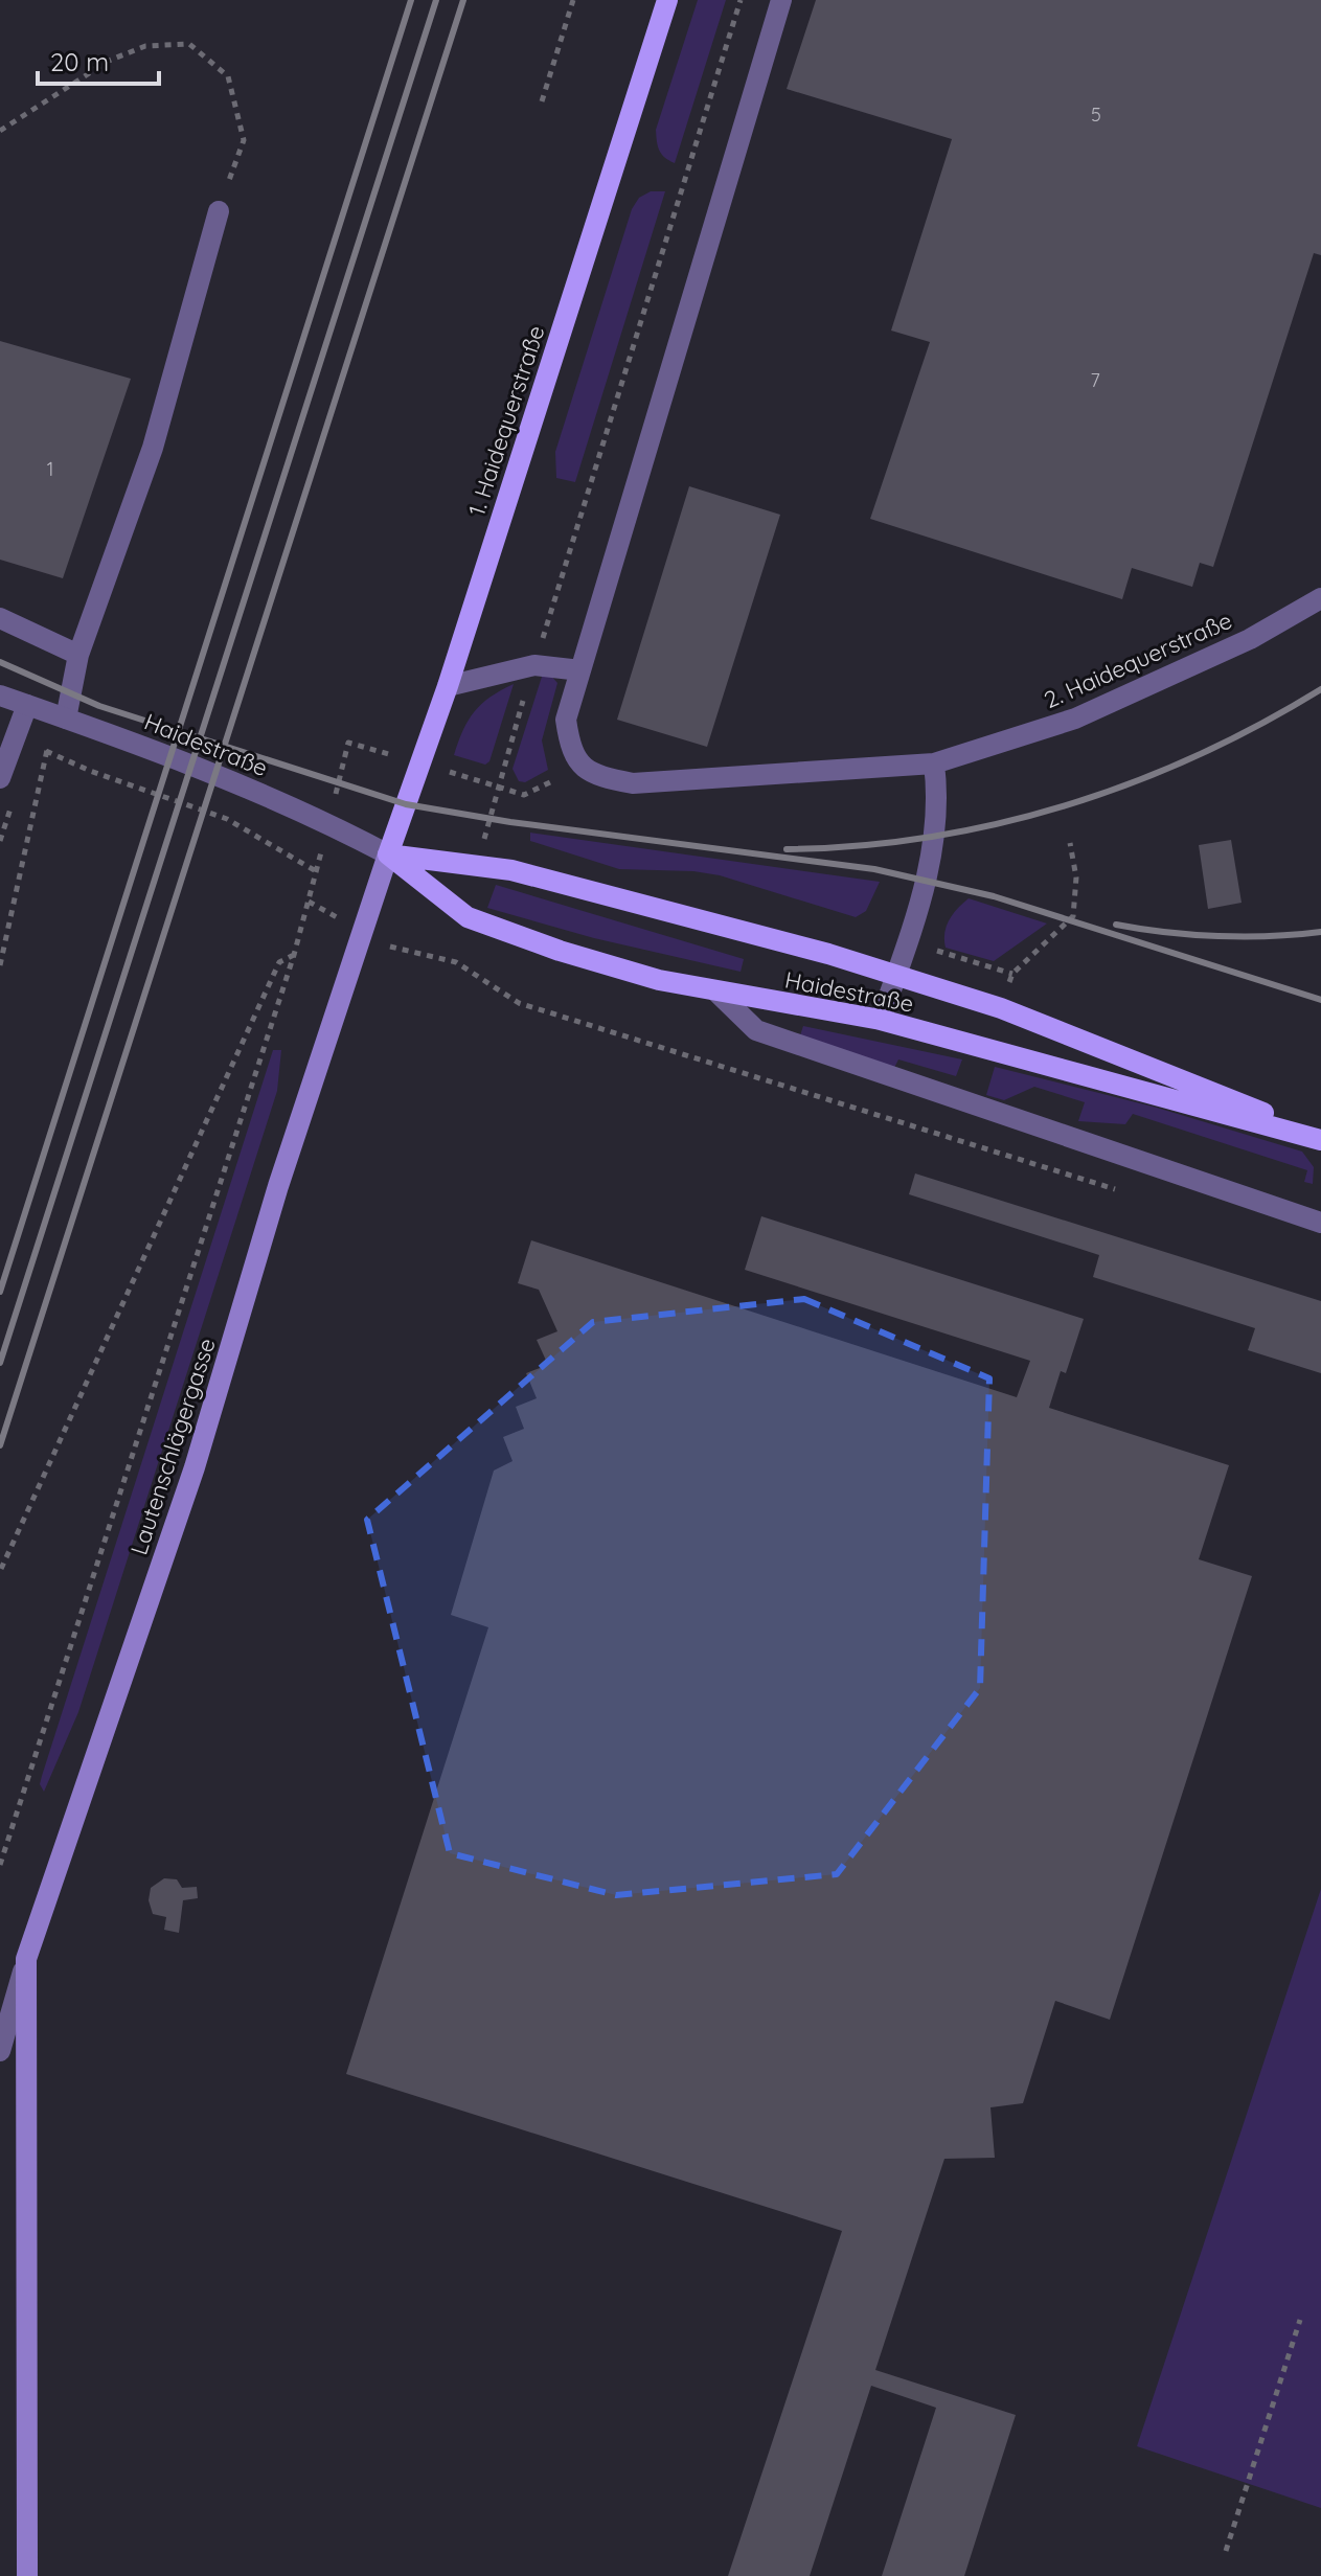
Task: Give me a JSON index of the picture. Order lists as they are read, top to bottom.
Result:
{
  "streets": {
    "main road": ["1. Haidequerstraße", "Haidestraße", "Lautenschlägergasse"],
    "street": ["2. Haidequerstraße"]
  },
  "crossings": [
    ["1. Haidequerstraße", "Haidestraße"],
    ["1. Haidequerstraße", "Lautenschlägergasse"],
    ["Haidestraße", "Lautenschlägergasse"]
  ],
  "house_numbers": ["5", "7", "1"],
  "scale_bar": "20 m"
}
